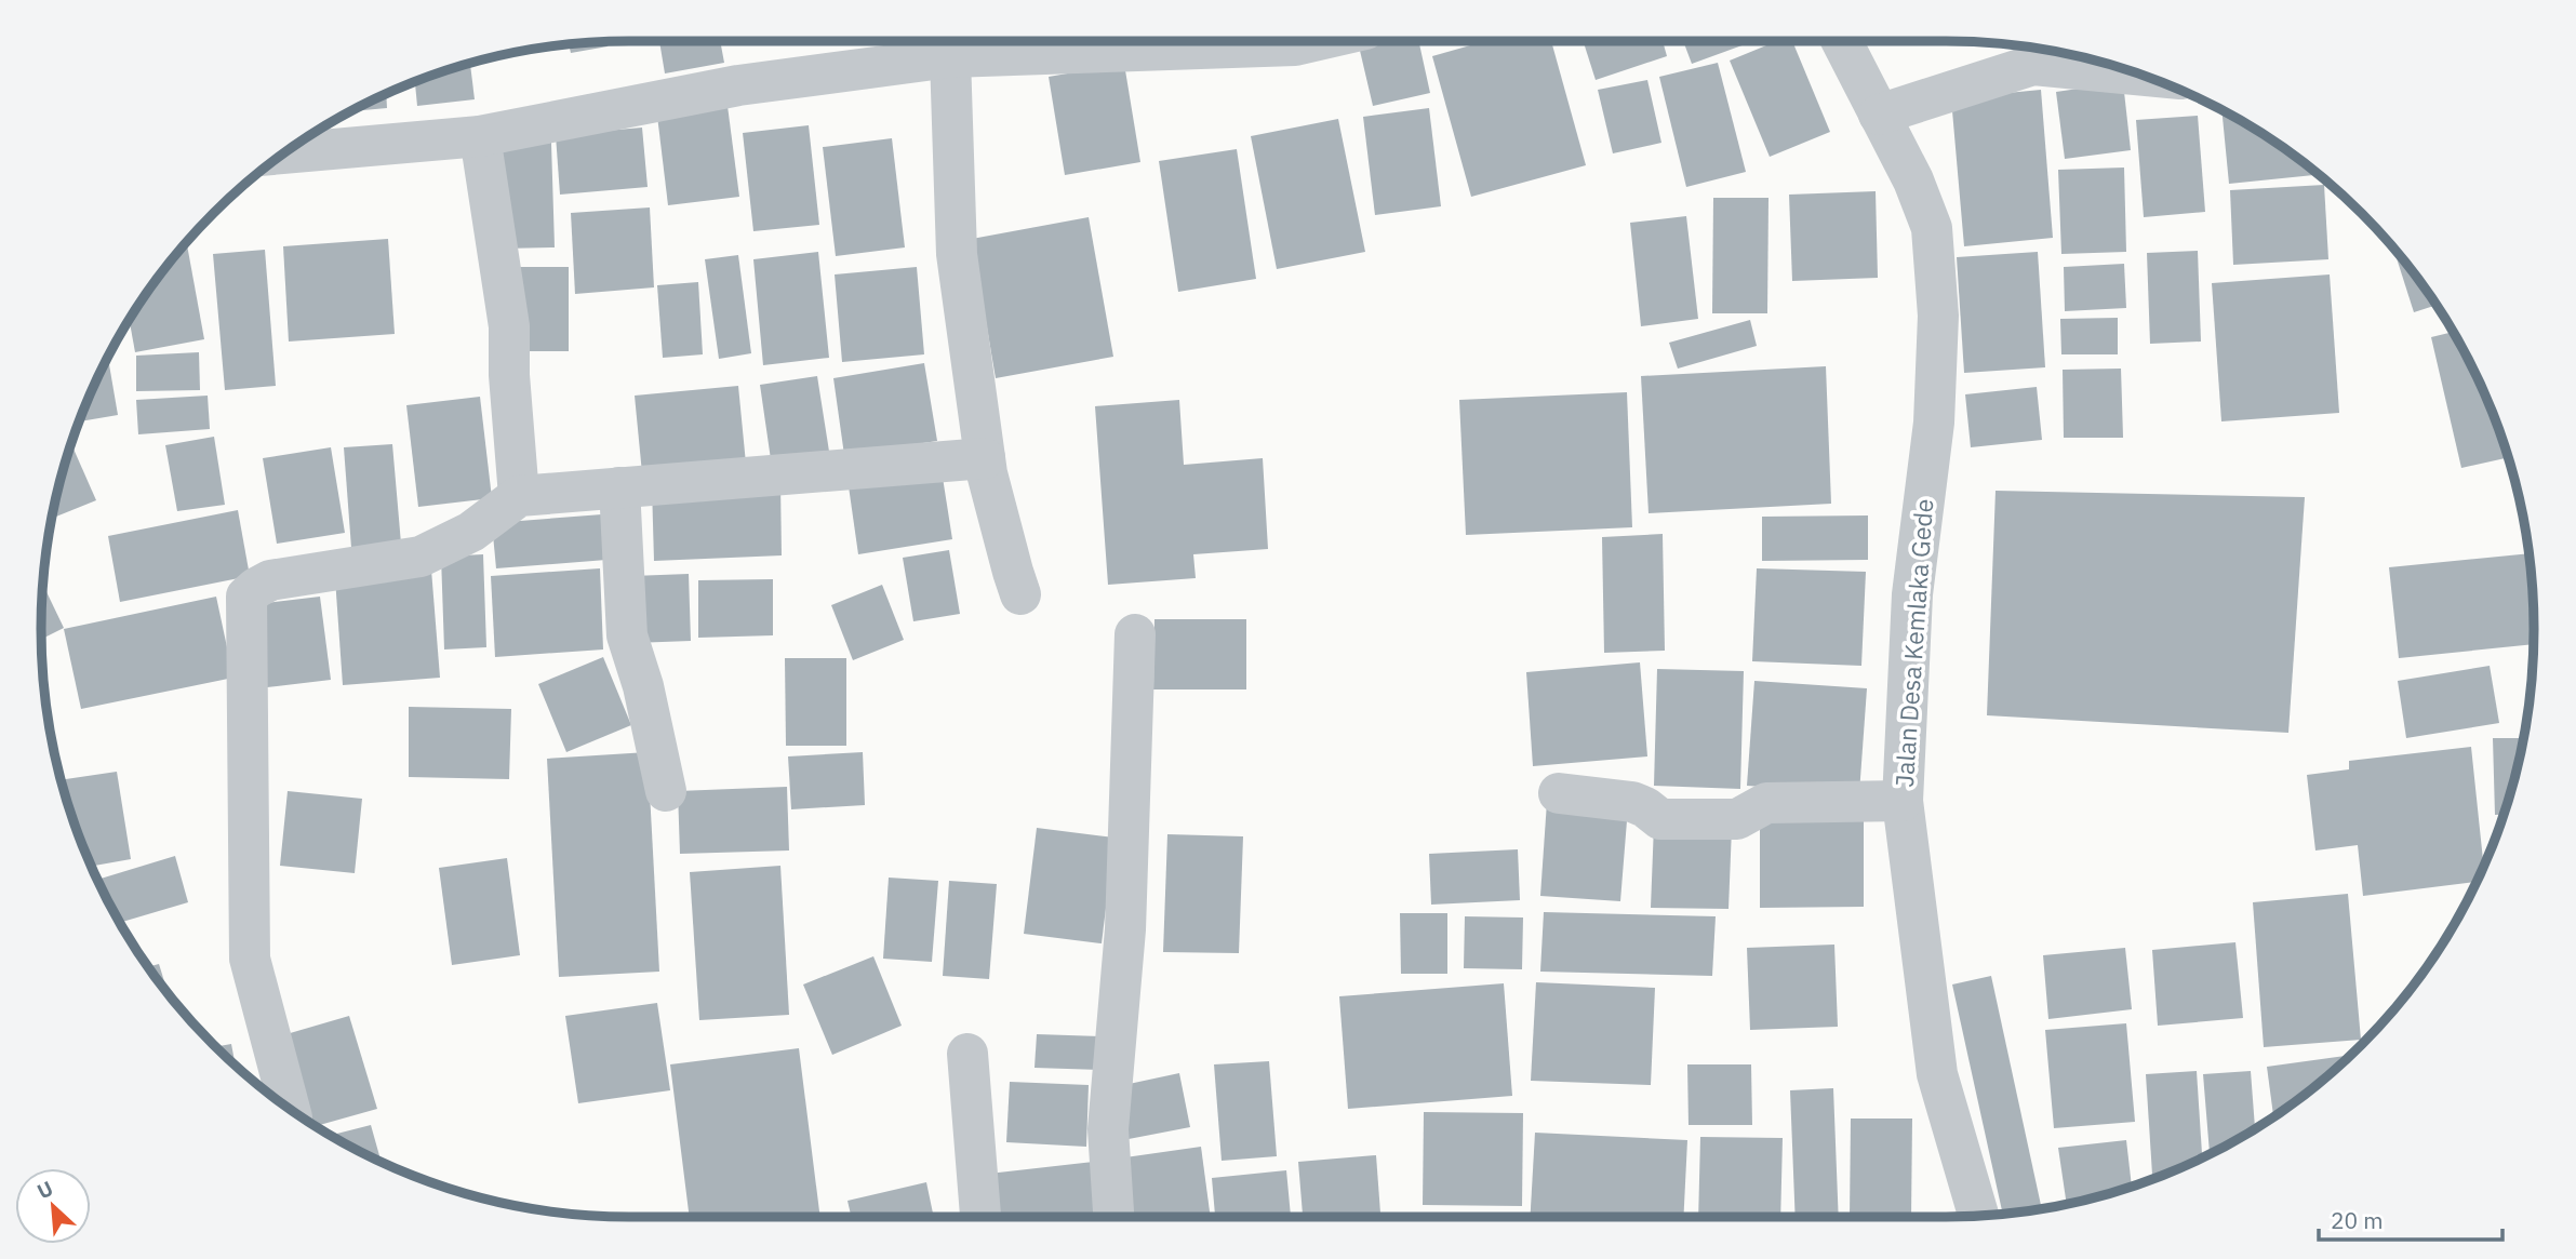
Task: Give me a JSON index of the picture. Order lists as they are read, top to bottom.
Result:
{
  "streets": {
    "street": ["Jalan Desa Kemlaka Gede"]
  },
  "scale_bar": "20 m",
  "north": "top left"
}
